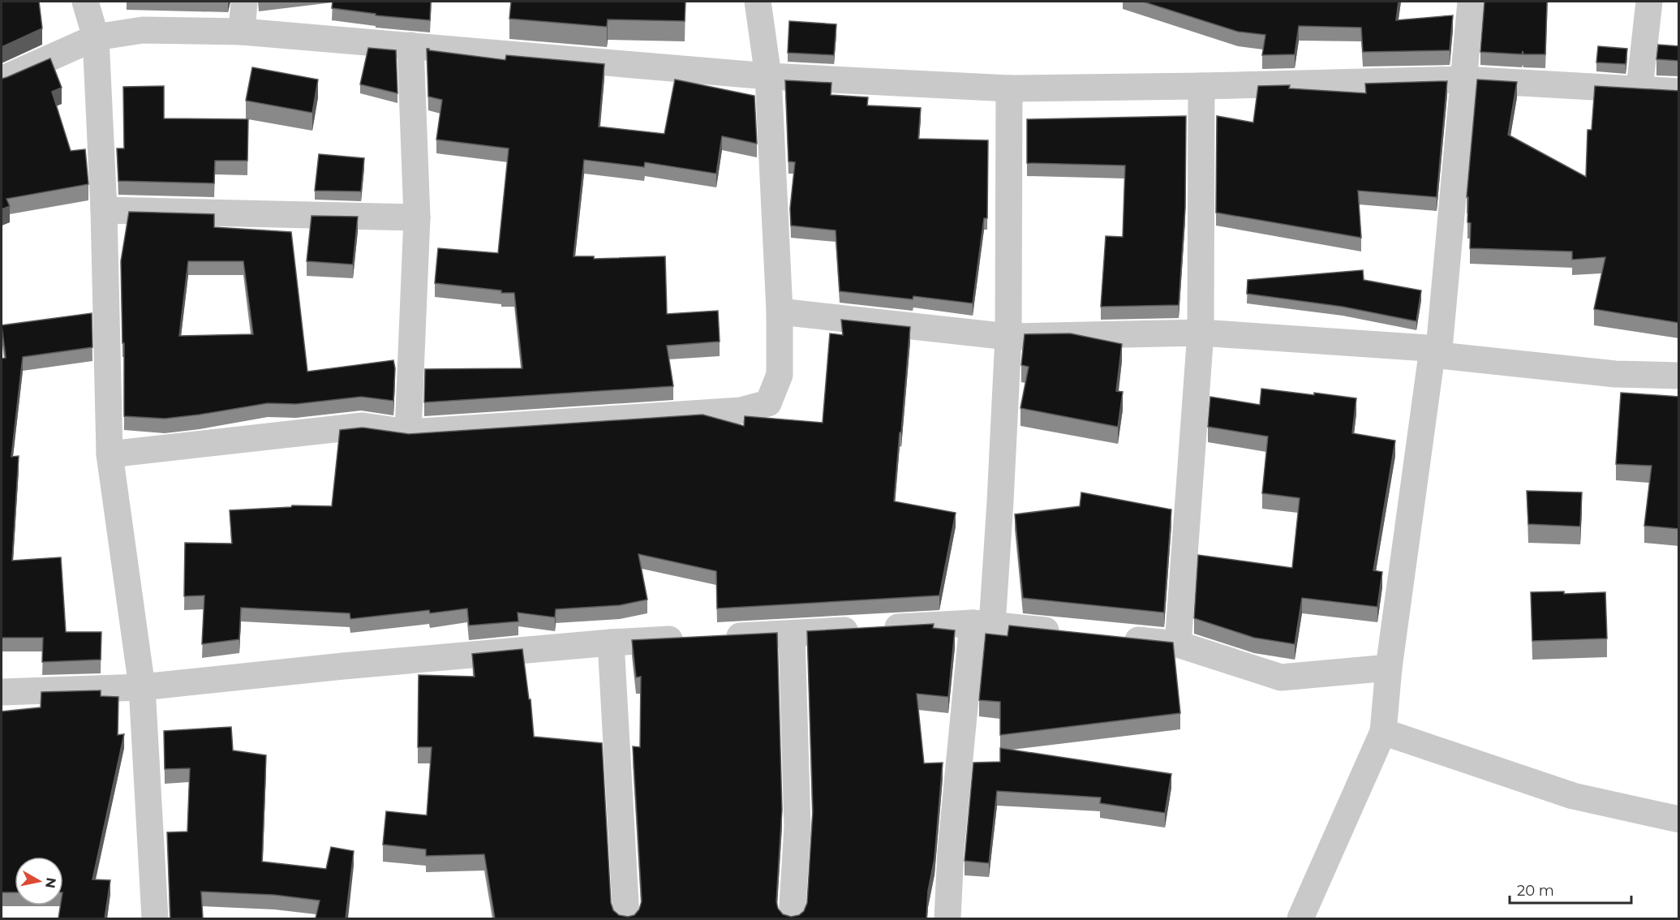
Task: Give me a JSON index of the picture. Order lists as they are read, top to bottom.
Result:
{
  "scale_bar": "20 m",
  "north": "right"
}
